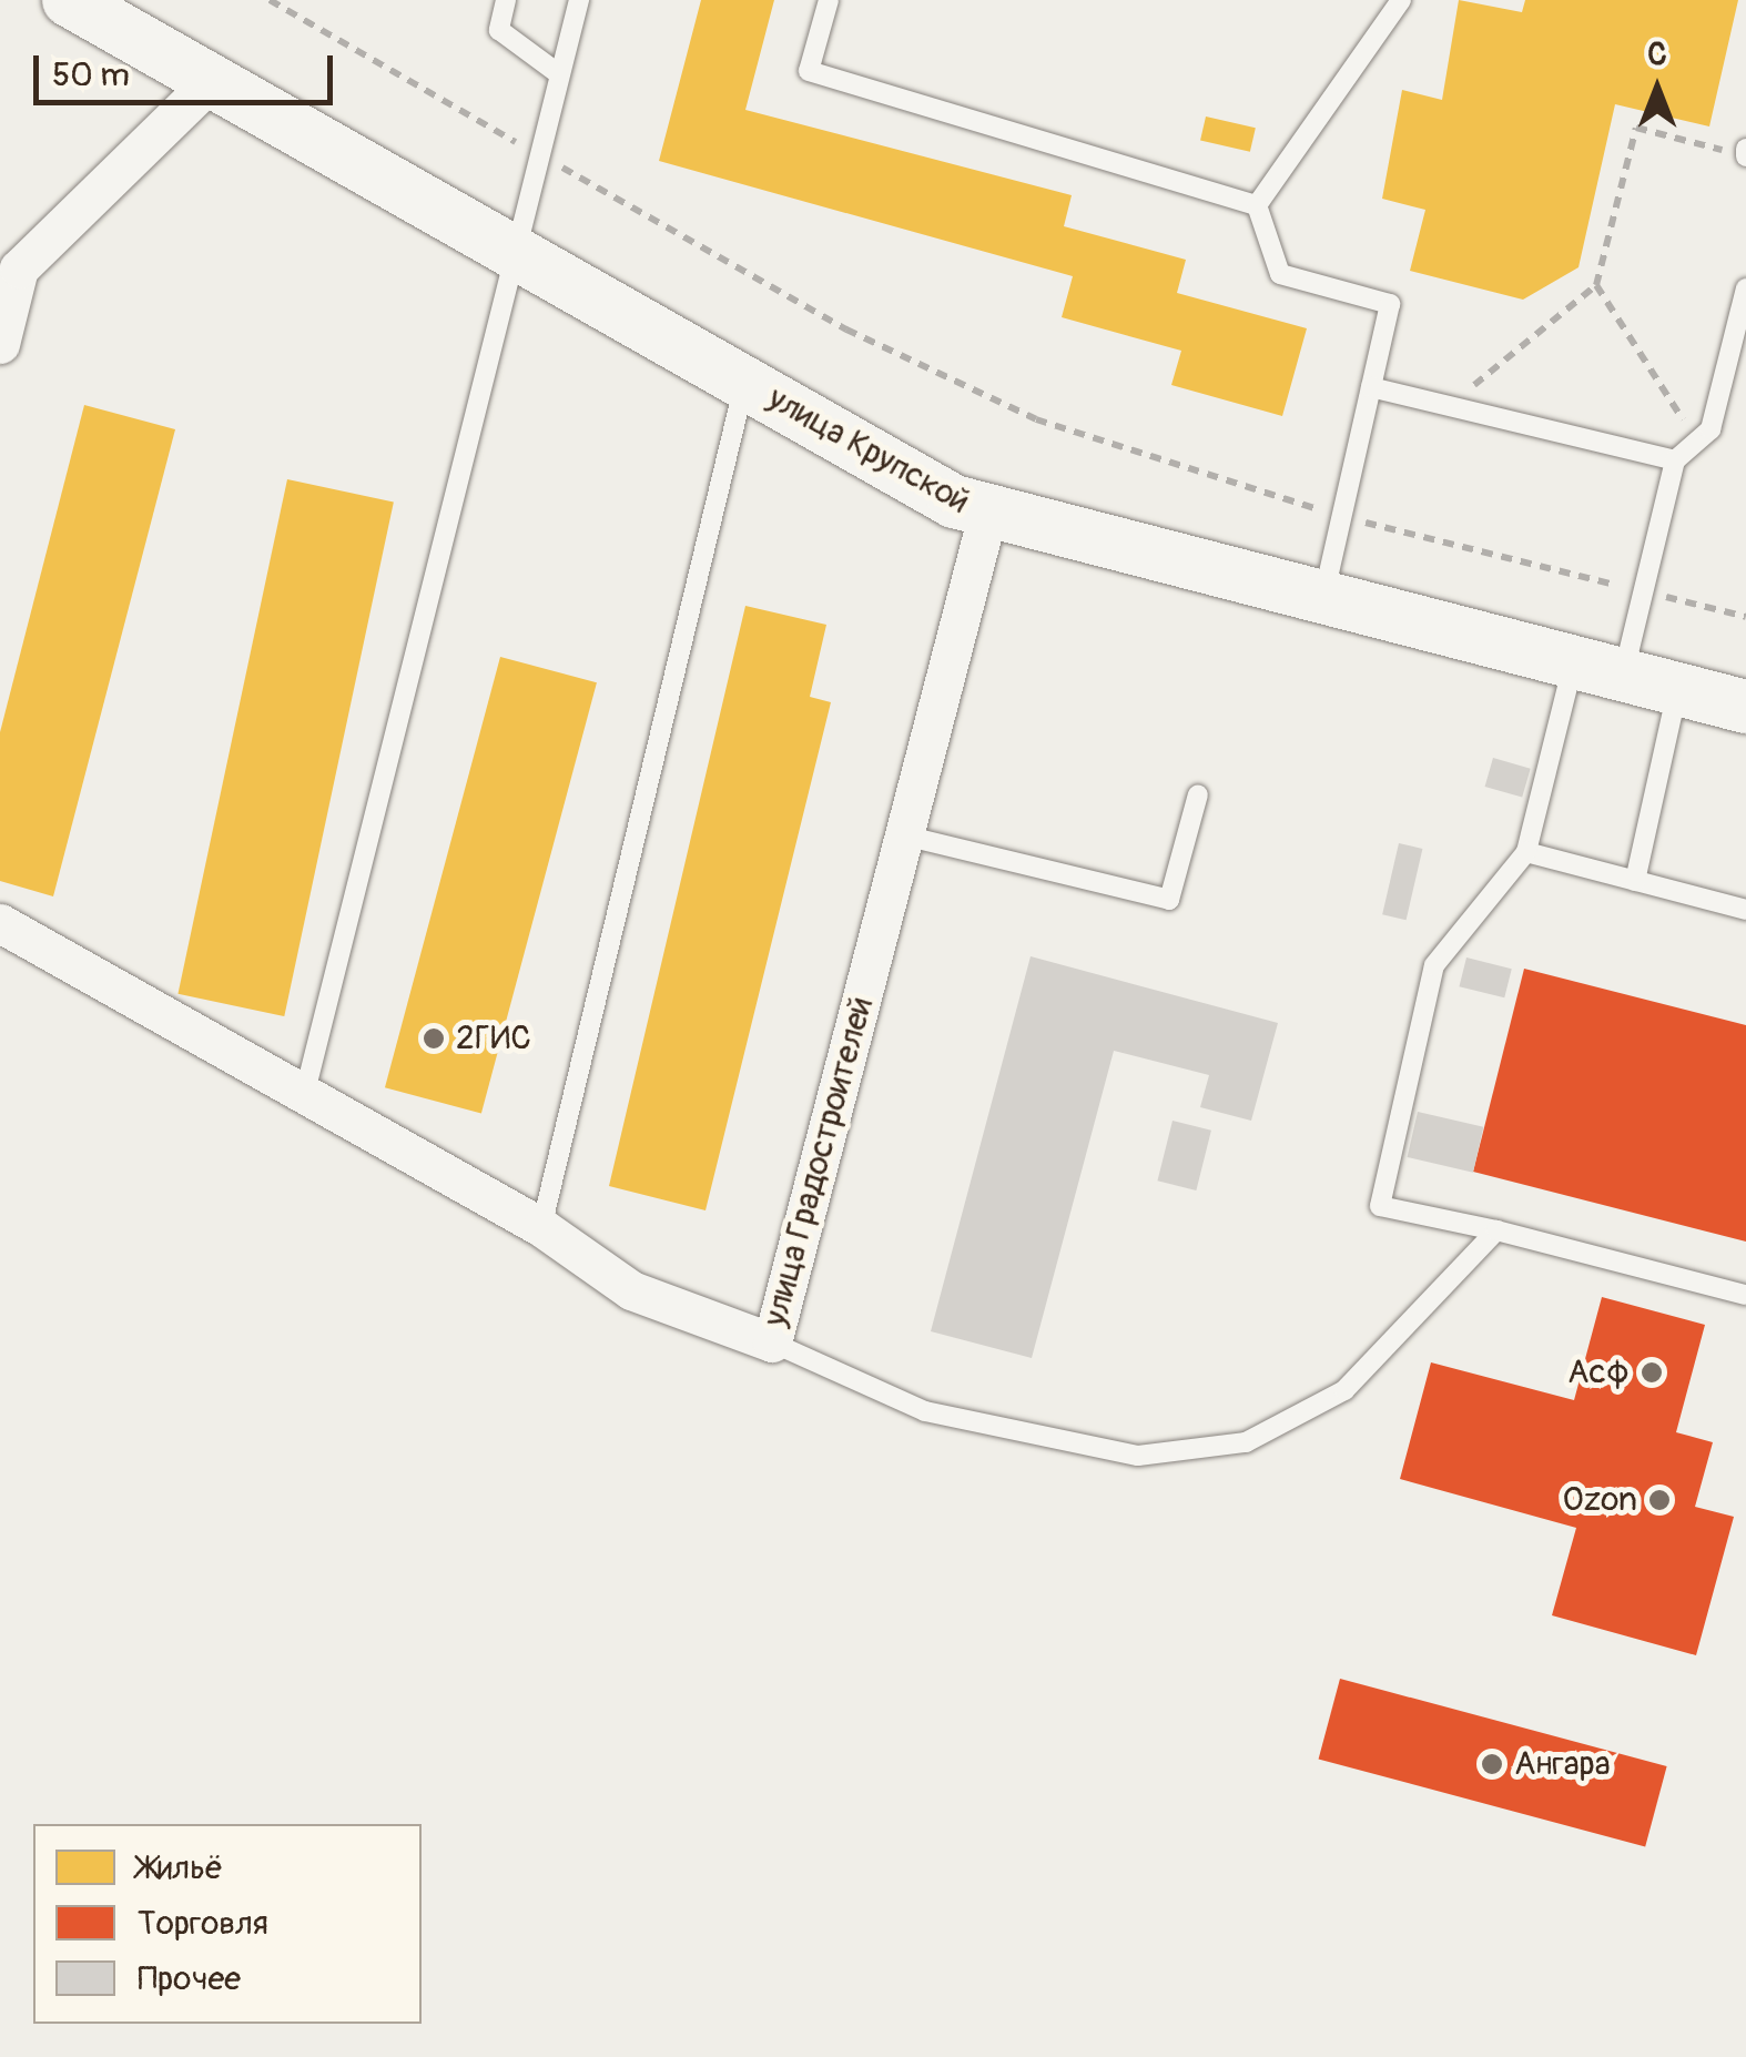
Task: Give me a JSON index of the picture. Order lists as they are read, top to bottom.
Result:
{
  "streets": {
    "main road": ["улица Крупской"],
    "street": ["улица Градостроителей"]
  },
  "crossings": [
    ["улица Крупской", "улица Градостроителей"]
  ],
  "places": [
    "2ГИС",
    "Асф",
    "Ozon",
    "Ангара"
  ],
  "legend": ["Жильё", "Торговля", "Прочее"],
  "scale_bar": "50 m",
  "north": "top"
}
